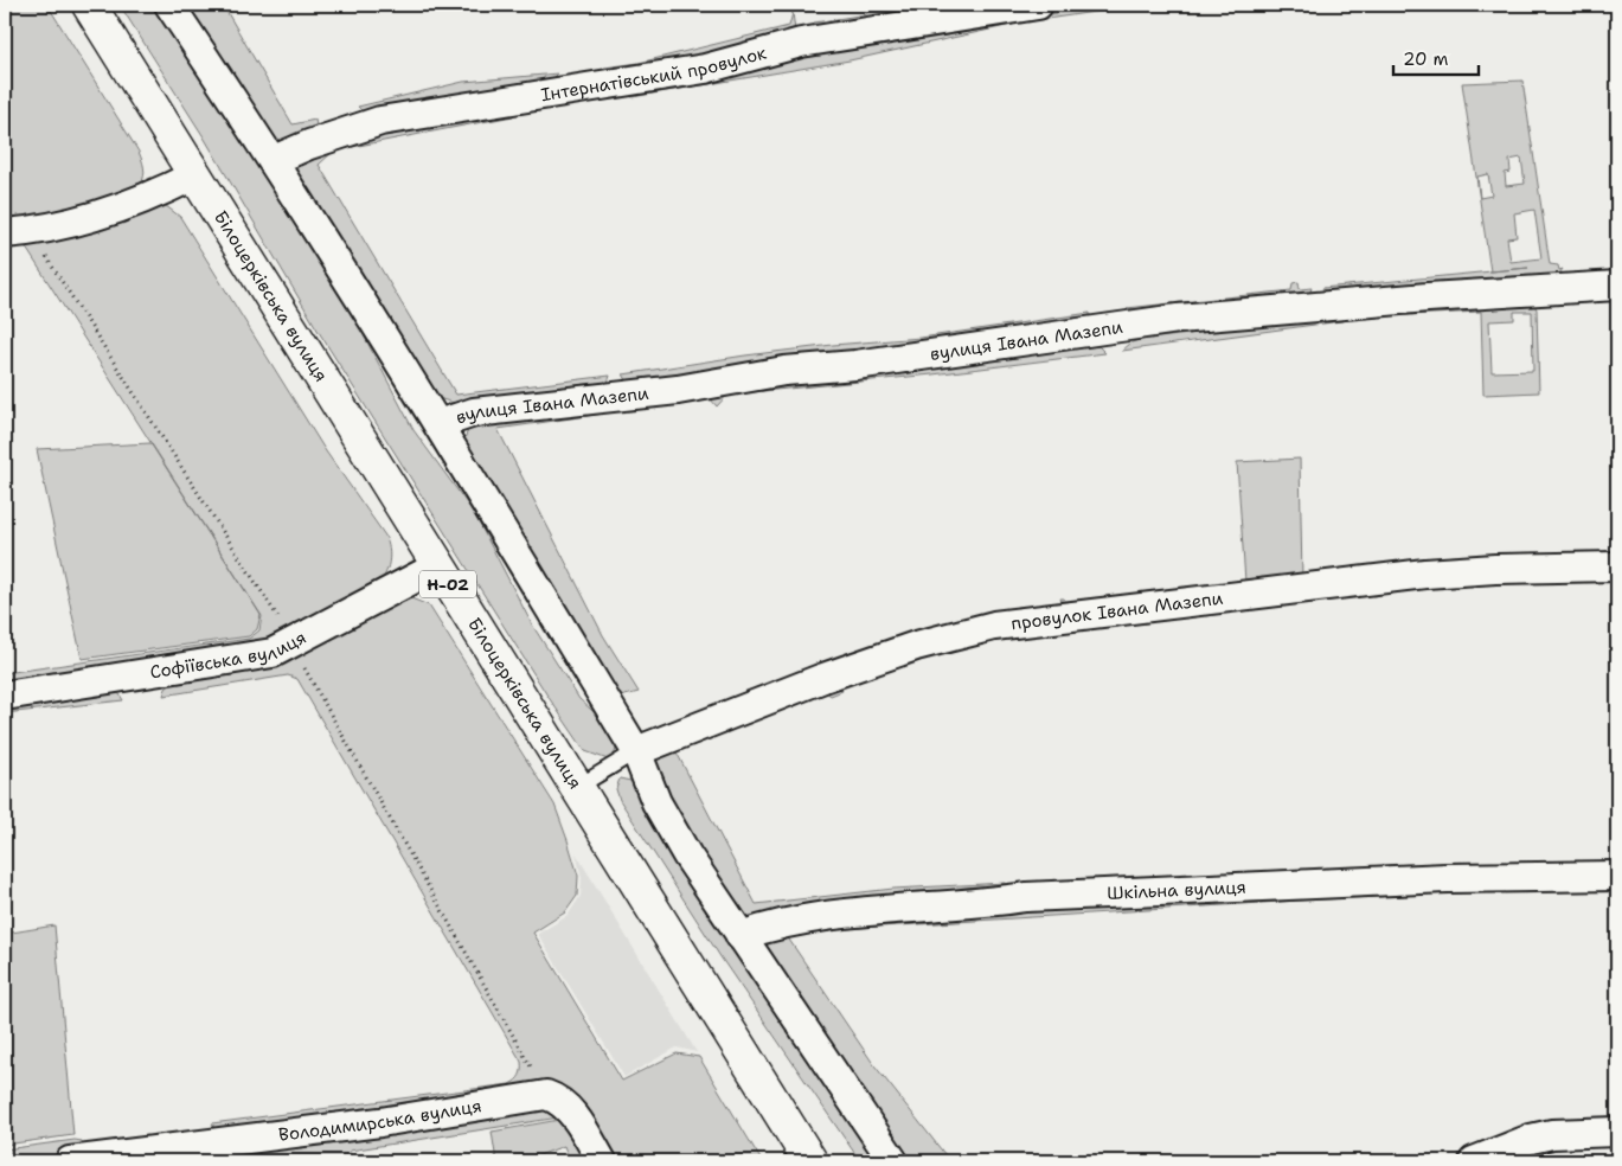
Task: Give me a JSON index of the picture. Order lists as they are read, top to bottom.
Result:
{
  "streets": {
    "main road": ["Білоцерківська вулиця", "Н-02"],
    "street": [
      "Інтернатівський провулок",
      "вулиця Івана Мазепи",
      "провулок Івана Мазепи",
      "Софіївська вулиця",
      "Шкільна вулиця",
      "Володимирська вулиця"
    ]
  },
  "crossings": [
    ["Білоцерківська вулиця", "Софіївська вулиця"]
  ],
  "scale_bar": "20 m"
}
